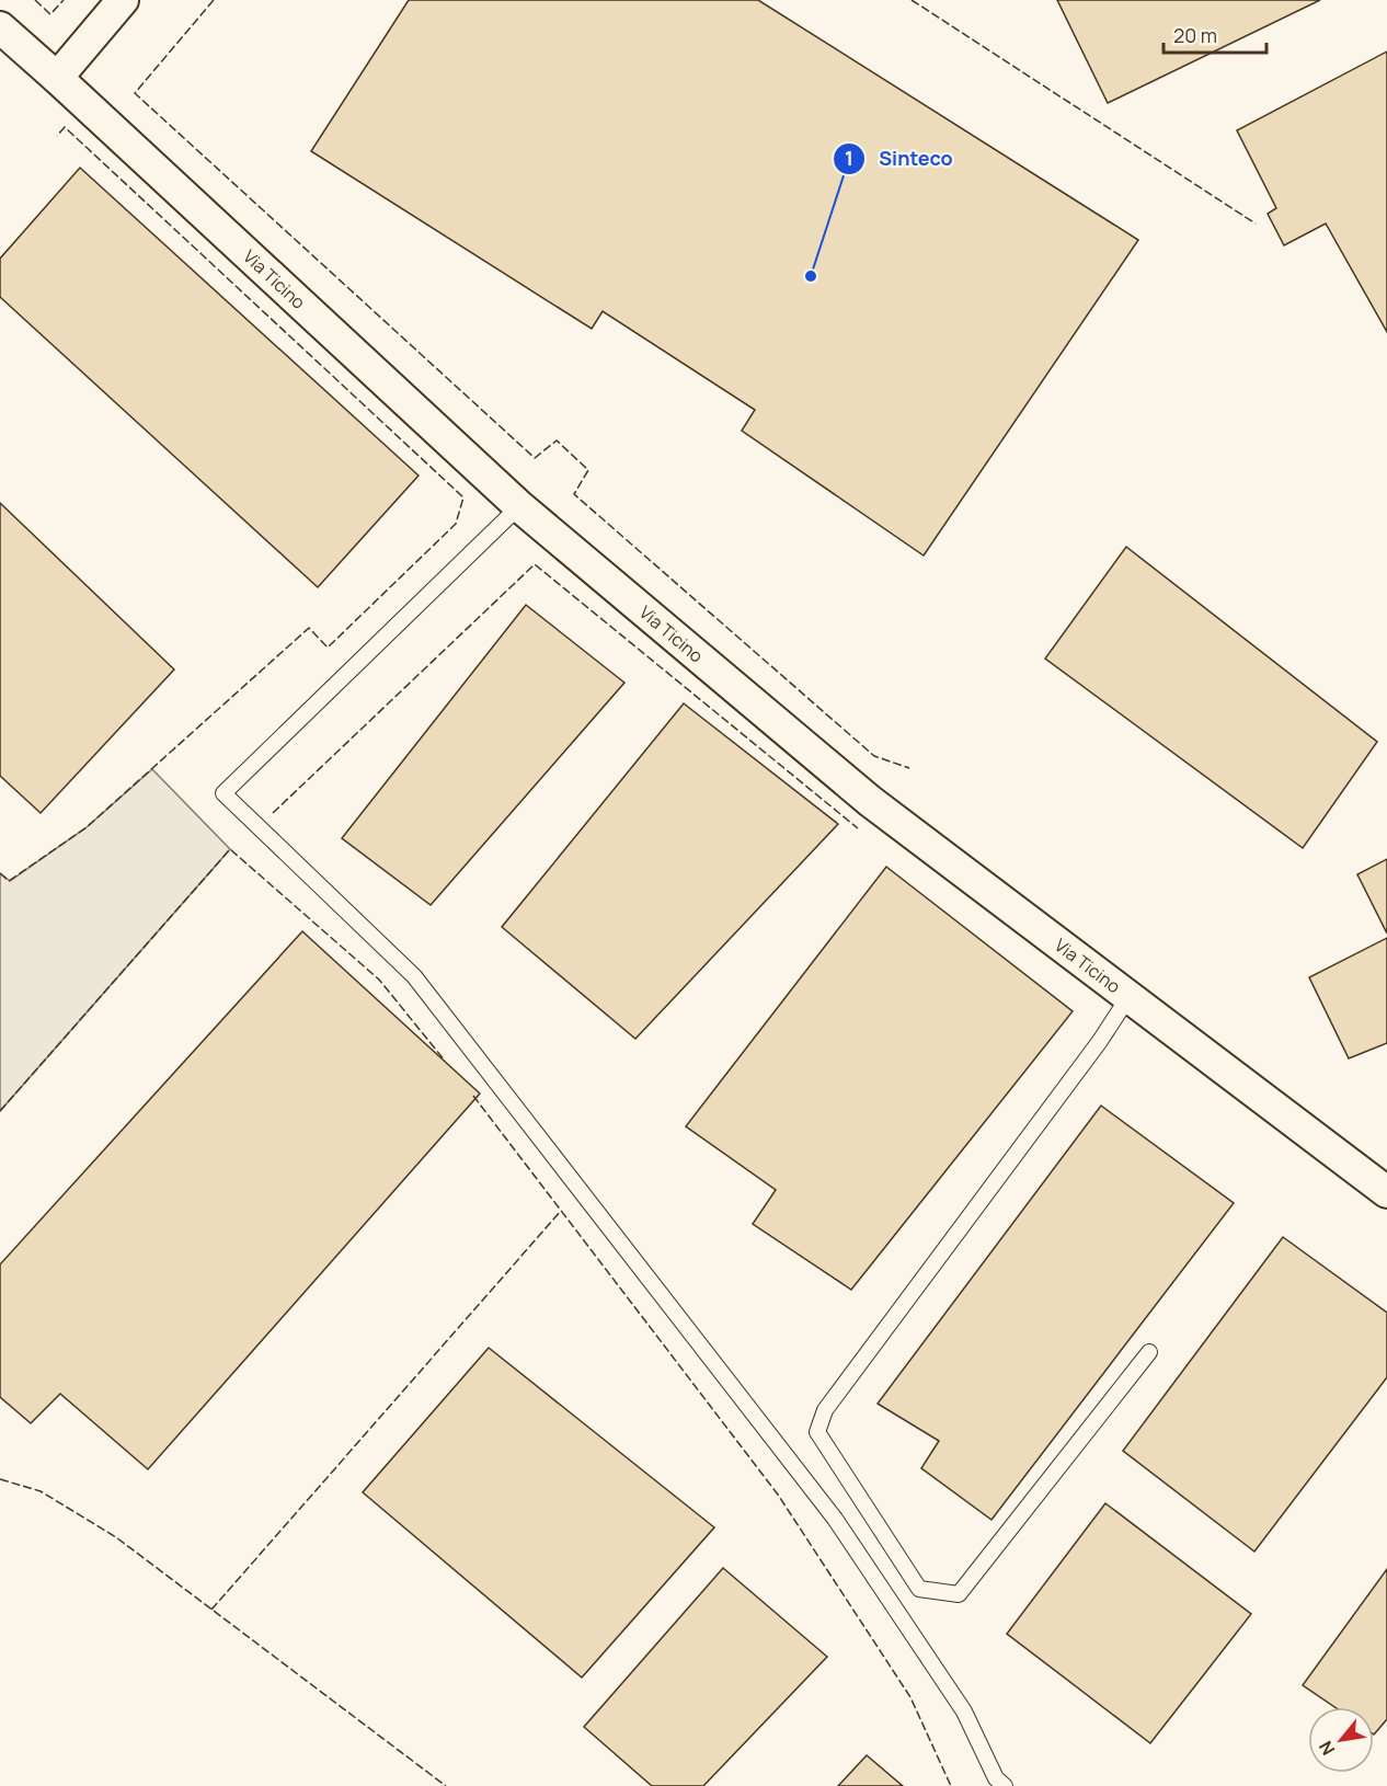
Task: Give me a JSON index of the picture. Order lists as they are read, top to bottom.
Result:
{
  "streets": {
    "street": ["Via Ticino"]
  },
  "places": ["Sinteco"],
  "scale_bar": "20 m",
  "north": "bottom left"
}
